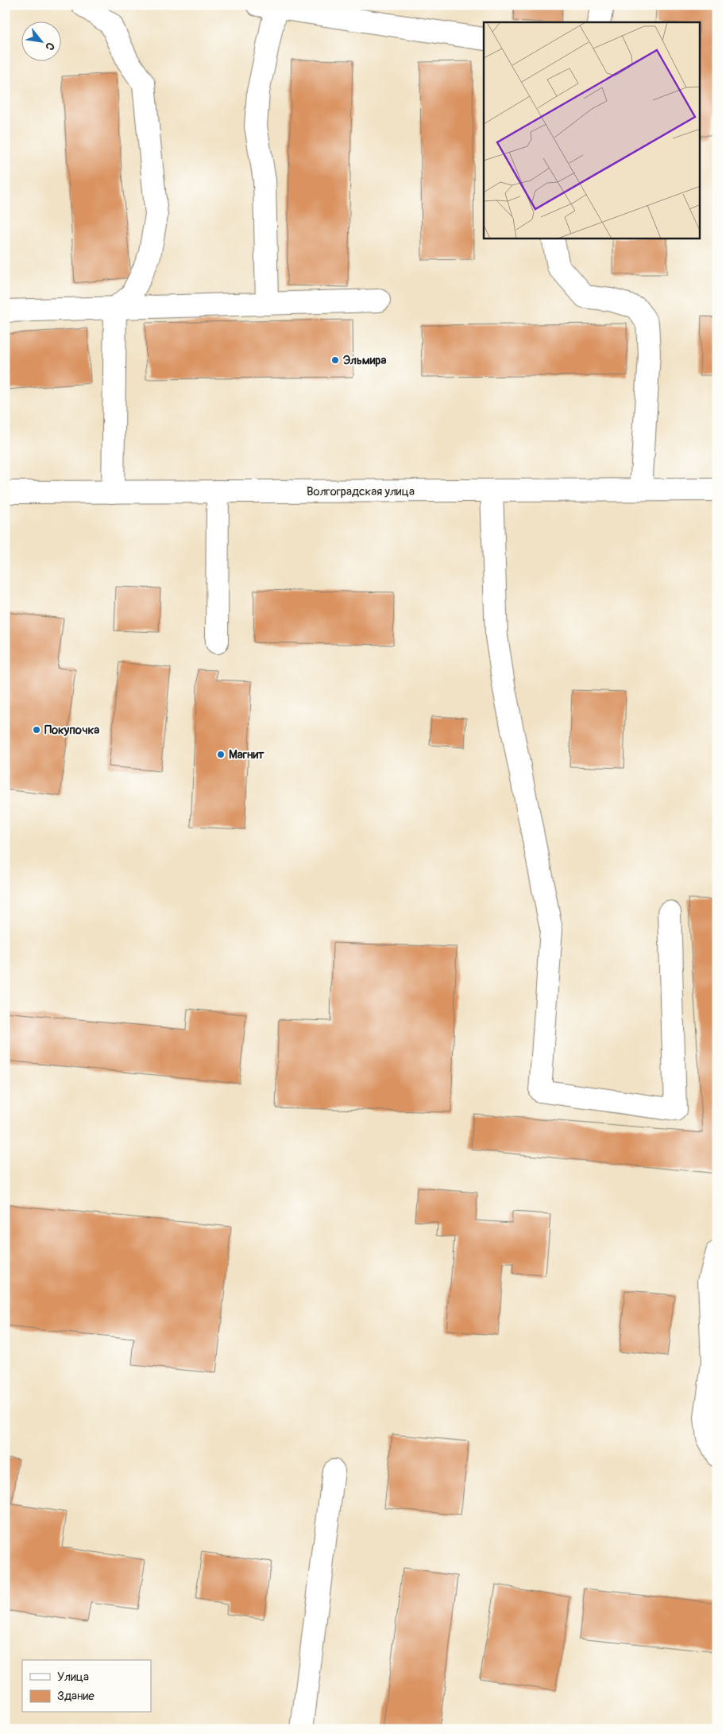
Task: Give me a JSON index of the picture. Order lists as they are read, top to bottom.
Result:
{
  "streets": {
    "street": ["Волгоградская улица"]
  },
  "places": ["Эльмира", "Покупочка", "Магнит"],
  "legend": ["Улица", "Здание"],
  "north": "bottom right"
}
